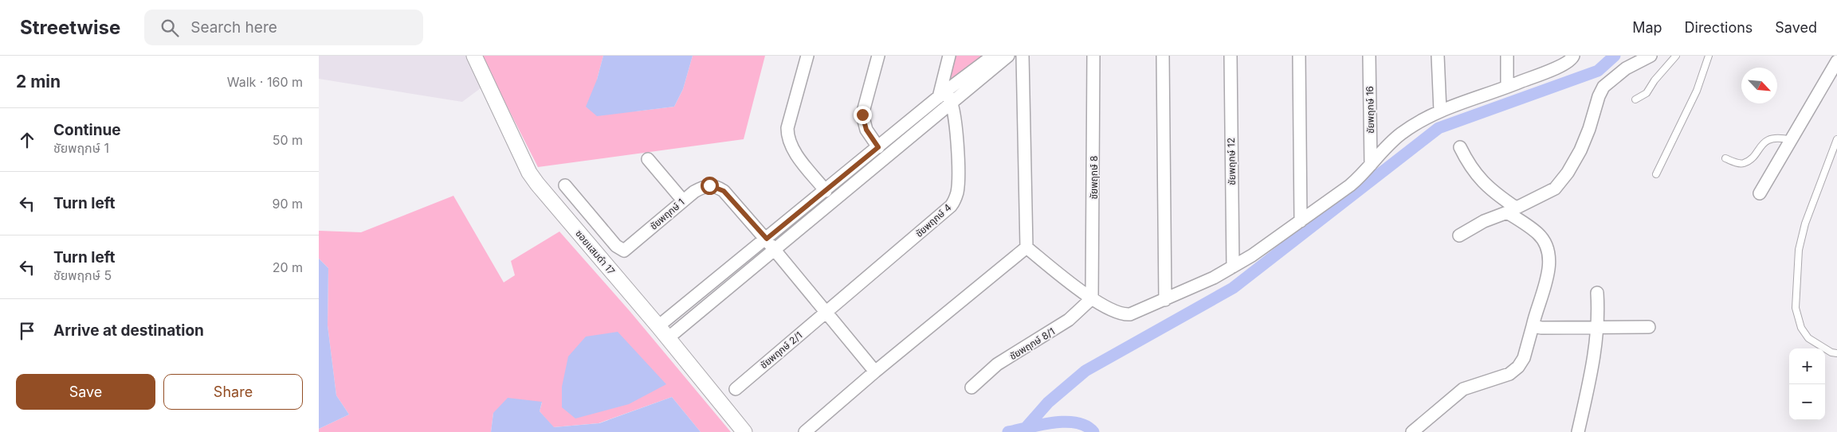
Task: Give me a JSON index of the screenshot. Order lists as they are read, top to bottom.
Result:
{
  "streets": {
    "street": [
      "ชัยพฤกษ์ 16",
      "ชัยพฤกษ์ 12",
      "ชัยพฤกษ์ 8",
      "ชัยพฤกษ์ 1",
      "ชัยพฤกษ์ 4",
      "ซอยแสมดำ 17",
      "ชัยพฤกษ์ 8/1",
      "ชัยพฤกษ์ 2/1"
    ]
  },
  "crossings": [
    ["ชัยพฤกษ์ 8", "ชัยพฤกษ์ 8/1"],
    ["ชัยพฤกษ์ 1", "ชัยพฤกษ์ 4"],
    ["ชัยพฤกษ์ 1", "ชัยพฤกษ์ 2/1"],
    ["ชัยพฤกษ์ 4", "ชัยพฤกษ์ 2/1"]
  ],
  "north": "bottom right",
  "page": {
    "header": "Streetwise",
    "search": "Search here",
    "nav": ["Map", "Directions", "Saved"],
    "heading": ["2 min", "Walk · 160 m"],
    "list": [
      ["Continue", "ชัยพฤกษ์ 1", "50 m"],
      ["Turn left", "90 m"],
      ["Turn left", "ชัยพฤกษ์ 5", "20 m"],
      "Arrive at destination"
    ],
    "map_buttons": ["+", "−"],
    "buttons": ["Save", "Share"]
  }
}
